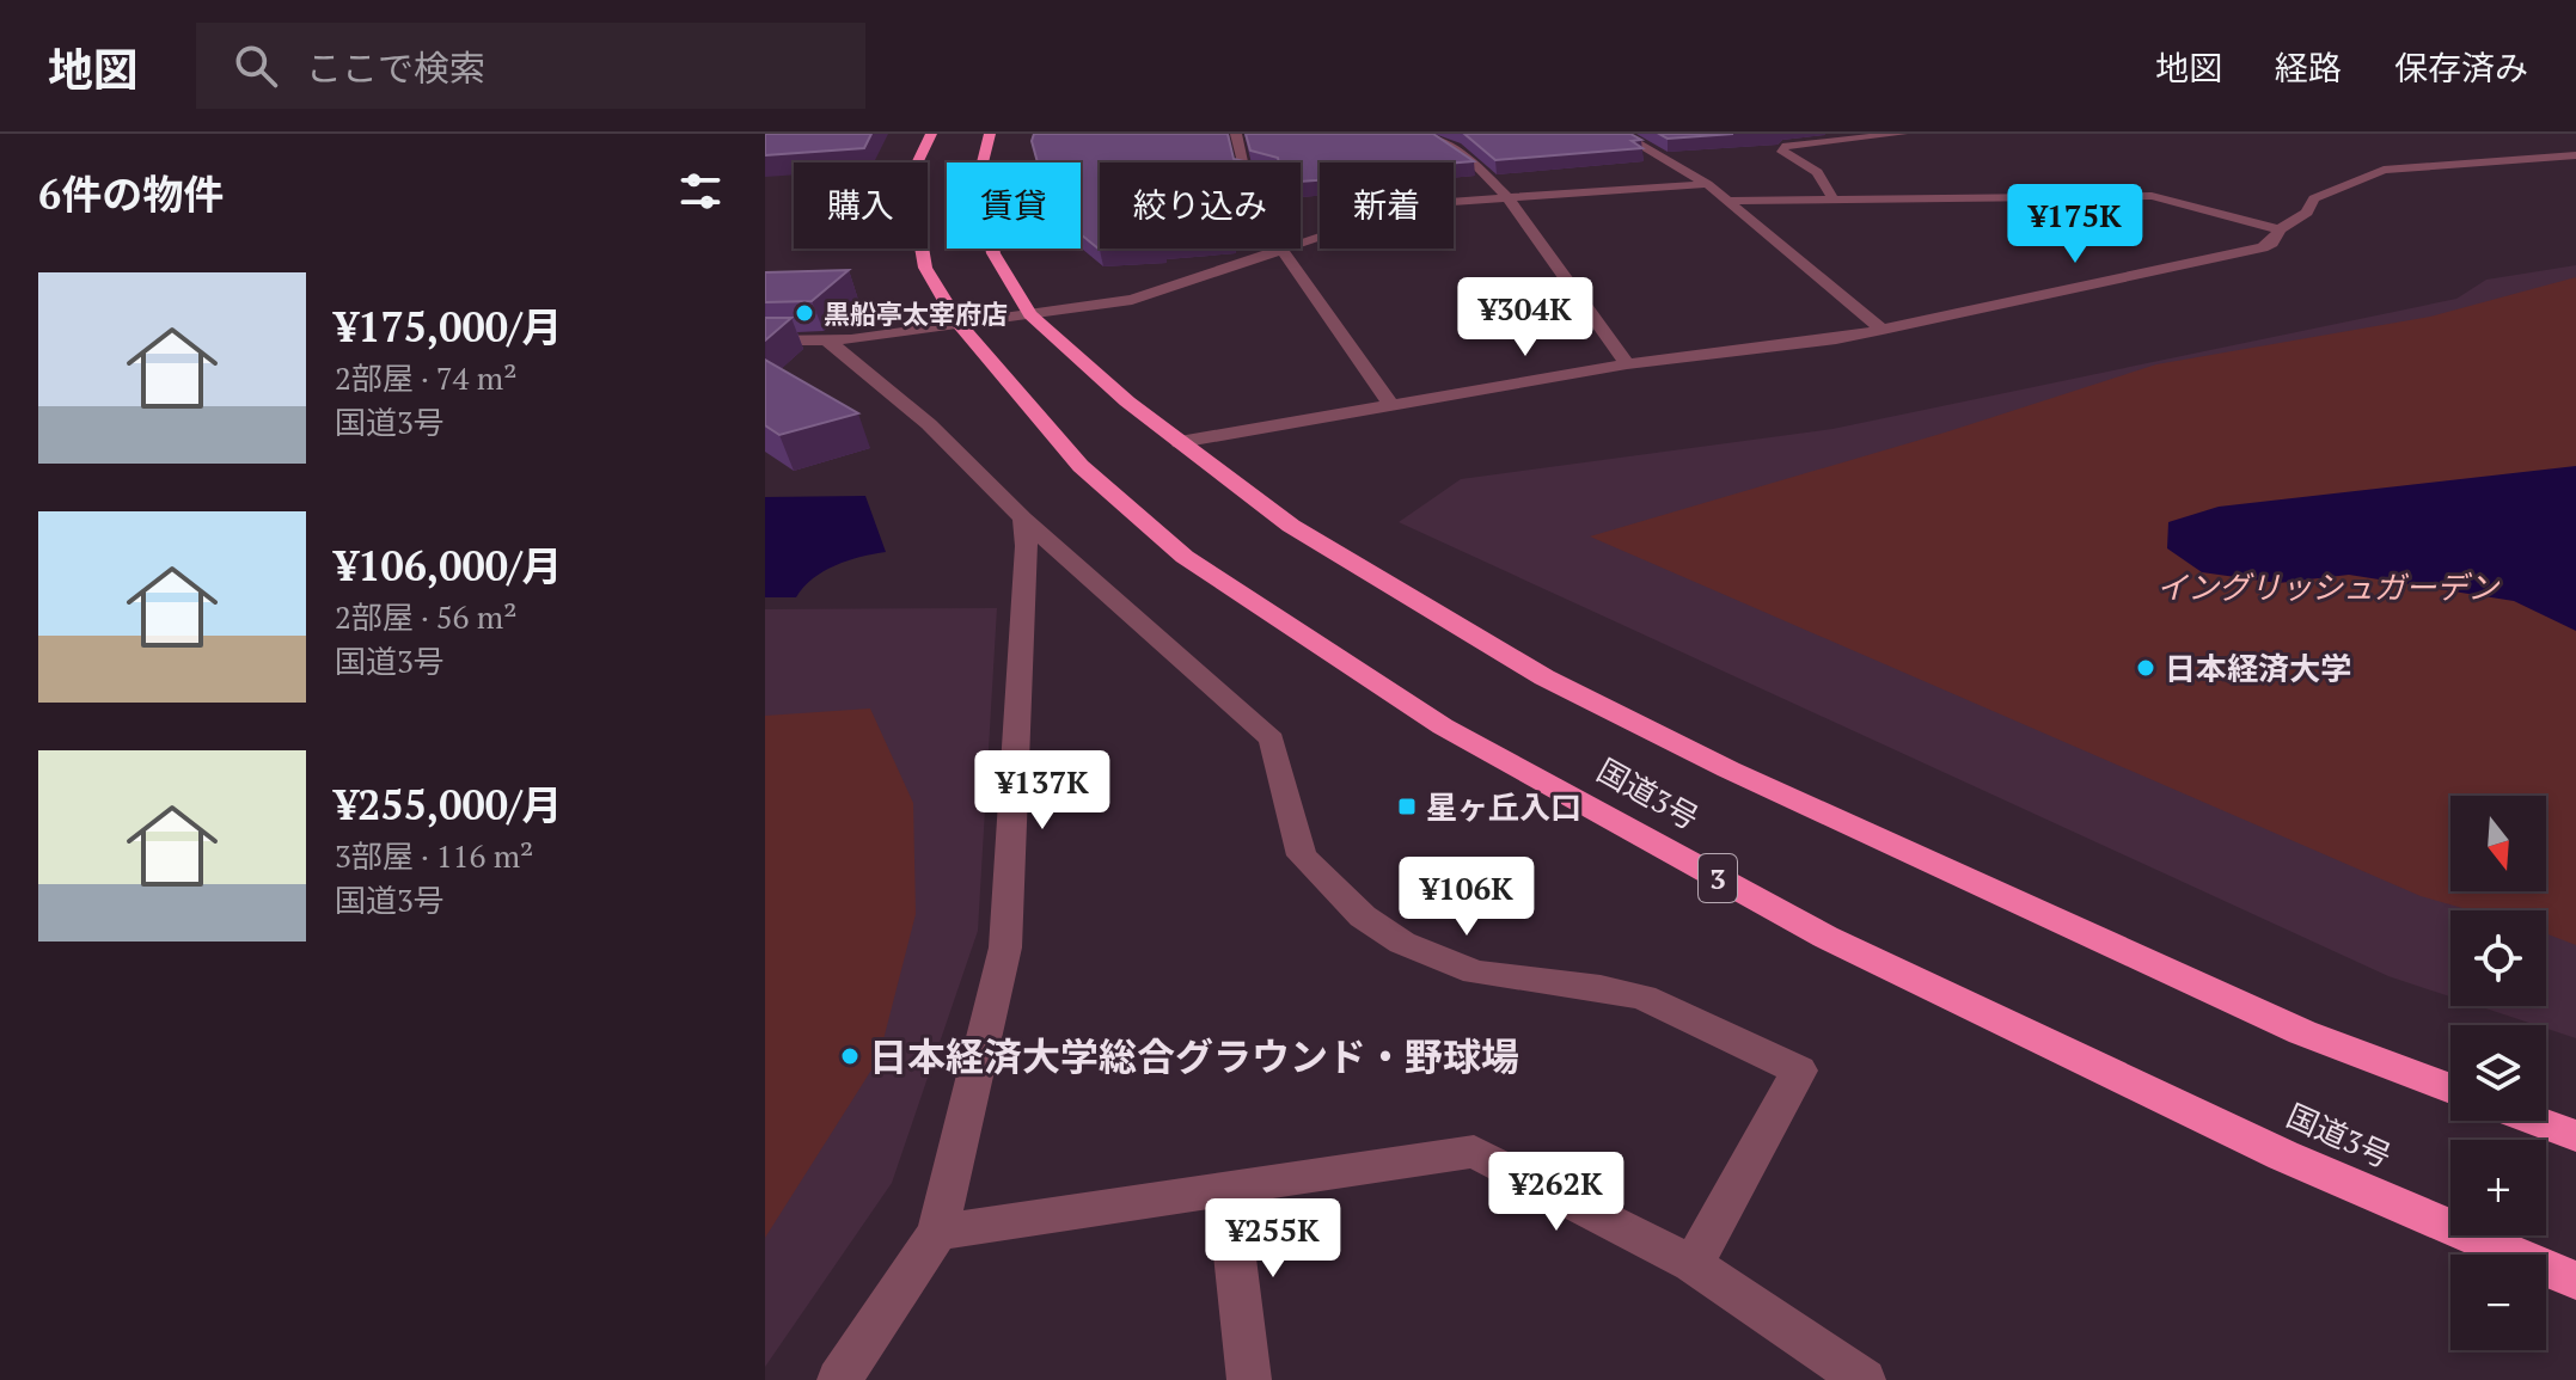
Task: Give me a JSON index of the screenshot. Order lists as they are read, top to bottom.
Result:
{
  "streets": {
    "highway": ["国道3号", "3"]
  },
  "parks": ["イングリッシュガーデン"],
  "places": {
    "other": ["黒船亭太宰府店", "日本経済大学", "日本経済大学総合グラウンド・野球場"],
    "transit": ["星ヶ丘入口"]
  },
  "north": "bottom",
  "page": {
    "header": "地図",
    "search": "ここで検索",
    "nav": ["地図", "経路", "保存済み"],
    "heading": "6件の物件",
    "chip": [
      "購入",
      "賃貸",
      "絞り込み",
      "新着"
    ],
    "price": [
      "¥175K",
      "¥304K",
      "¥137K",
      "¥106K",
      "¥262K",
      "¥255K"
    ],
    "list": [
      {
        "name": "¥175,000/月",
        "note": "2部屋 · 74 m² · 国道3号"
      },
      {
        "name": "¥106,000/月",
        "note": "2部屋 · 56 m² · 国道3号"
      },
      {
        "name": "¥255,000/月",
        "note": "3部屋 · 116 m² · 国道3号"
      }
    ],
    "map_buttons": ["+", "−"]
  }
}
